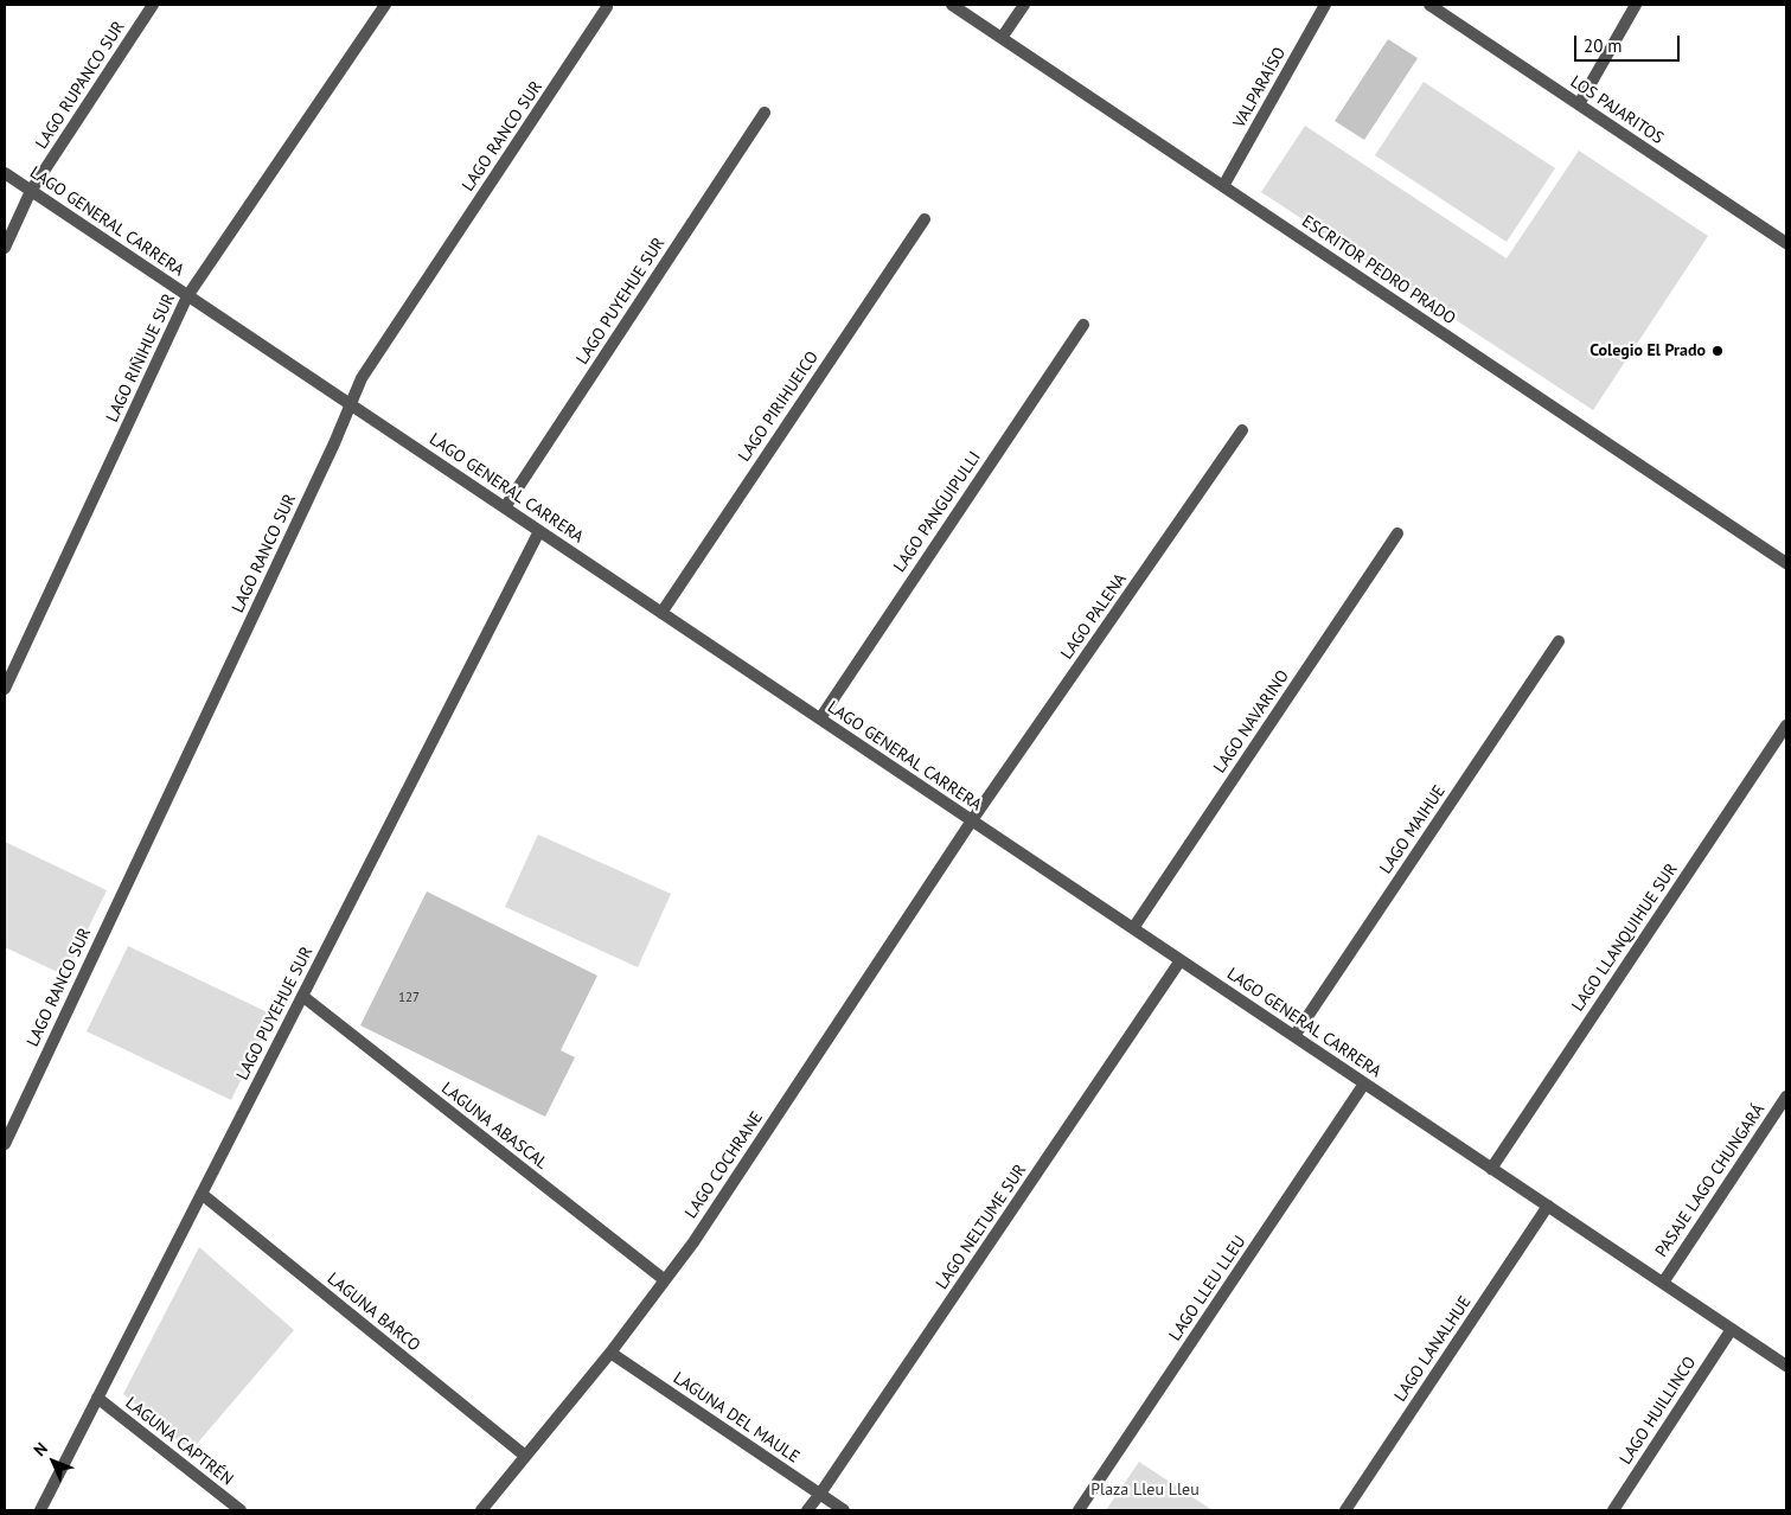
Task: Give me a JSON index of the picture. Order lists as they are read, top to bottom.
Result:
{
  "streets": {
    "street": [
      "LAGO RUPANCO SUR",
      "VALPARAÍSO",
      "LOS PAJARITOS",
      "LAGO RANCO SUR",
      "LAGO GENERAL CARRERA",
      "ESCRITOR PEDRO PRADO",
      "LAGO PUYEHUE SUR",
      "LAGO RIÑIHUE SUR",
      "LAGO PIRIHUEICO",
      "LAGO PANGUIPULLI",
      "LAGO PALENA",
      "LAGO NAVARINO",
      "LAGO MAIHUE",
      "LAGO LLANQUIHUE SUR",
      "LAGUNA ABASCAL",
      "LAGO COCHRANE",
      "PASAJE LAGO CHUNGARÁ",
      "LAGO NELTUME SUR",
      "LAGO LLEU LLEU",
      "LAGUNA BARCO",
      "LAGO LANALHUE",
      "LAGO HUILLINCO",
      "LAGUNA DEL MAULE",
      "LAGUNA CAPTRÉN"
    ]
  },
  "crossings": [
    ["LAGO RUPANCO SUR", "LAGO GENERAL CARRERA"],
    ["VALPARAÍSO", "ESCRITOR PEDRO PRADO"],
    ["LAGO RANCO SUR", "LAGO GENERAL CARRERA"],
    ["LAGO GENERAL CARRERA", "LAGO PUYEHUE SUR"],
    ["LAGO GENERAL CARRERA", "LAGO RIÑIHUE SUR"],
    ["LAGO GENERAL CARRERA", "LAGO PIRIHUEICO"],
    ["LAGO GENERAL CARRERA", "LAGO PANGUIPULLI"],
    ["LAGO GENERAL CARRERA", "LAGO PALENA"],
    ["LAGO GENERAL CARRERA", "LAGO NAVARINO"],
    ["LAGO GENERAL CARRERA", "LAGO MAIHUE"],
    ["LAGO GENERAL CARRERA", "LAGO LLANQUIHUE SUR"],
    ["LAGO GENERAL CARRERA", "LAGO COCHRANE"],
    ["LAGO GENERAL CARRERA", "PASAJE LAGO CHUNGARÁ"],
    ["LAGO GENERAL CARRERA", "LAGO NELTUME SUR"],
    ["LAGO GENERAL CARRERA", "LAGO LLEU LLEU"],
    ["LAGO GENERAL CARRERA", "LAGO LANALHUE"],
    ["LAGO GENERAL CARRERA", "LAGO HUILLINCO"],
    ["LAGO PUYEHUE SUR", "LAGUNA ABASCAL"],
    ["LAGO PUYEHUE SUR", "LAGUNA BARCO"],
    ["LAGO PUYEHUE SUR", "LAGUNA CAPTRÉN"],
    ["LAGO PALENA", "LAGO COCHRANE"],
    ["LAGUNA ABASCAL", "LAGO COCHRANE"],
    ["LAGO COCHRANE", "LAGUNA BARCO"],
    ["LAGO COCHRANE", "LAGUNA DEL MAULE"],
    ["LAGO NELTUME SUR", "LAGUNA DEL MAULE"]
  ],
  "parks": ["Plaza Lleu Lleu"],
  "places": ["Colegio El Prado"],
  "house_numbers": ["127"],
  "scale_bar": "20 m",
  "north": "top left"
}
